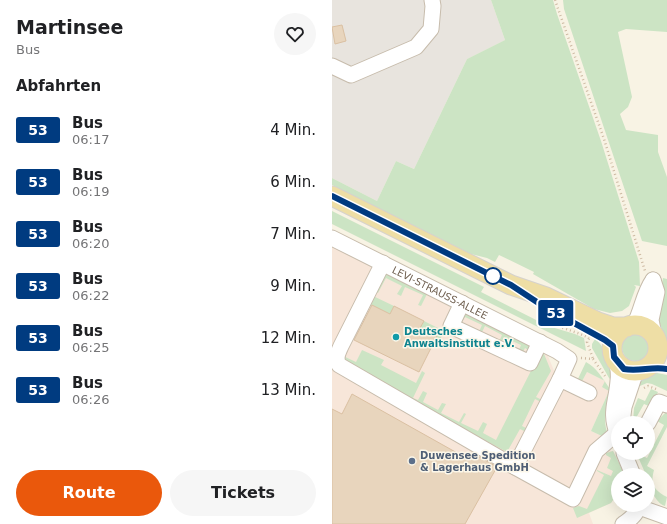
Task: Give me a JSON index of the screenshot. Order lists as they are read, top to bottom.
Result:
{
  "streets": {
    "street": ["LEVI-STRAUSS-ALLEE"]
  },
  "places": ["Deutsches Anwaltsinstitut e.V.", "Duwensee Spedition & Lagerhaus GmbH"],
  "lines": ["bus line 53"],
  "page": {
    "heading": [
      ["Martinsee", "Bus"],
      "Abfahrten"
    ],
    "on_map": "53",
    "list": [
      {
        "mark": "53",
        "name": "Bus",
        "note": "06:17",
        "value": "4 Min."
      },
      {
        "mark": "53",
        "name": "Bus",
        "note": "06:19",
        "value": "6 Min."
      },
      {
        "mark": "53",
        "name": "Bus",
        "note": "06:20",
        "value": "7 Min."
      },
      {
        "mark": "53",
        "name": "Bus",
        "note": "06:22",
        "value": "9 Min."
      },
      {
        "mark": "53",
        "name": "Bus",
        "note": "06:25",
        "value": "12 Min."
      },
      {
        "mark": "53",
        "name": "Bus",
        "note": "06:26",
        "value": "13 Min."
      }
    ],
    "buttons": ["Route", "Tickets"]
  }
}
